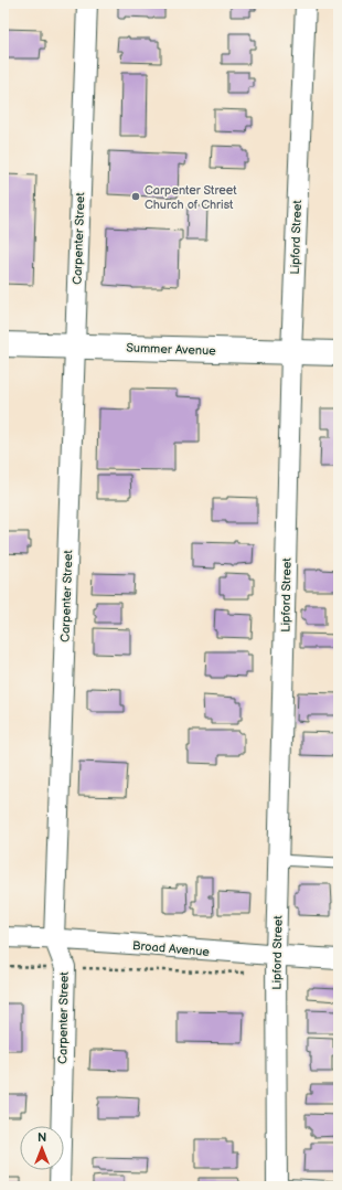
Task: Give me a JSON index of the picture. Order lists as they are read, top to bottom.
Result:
{
  "streets": {
    "main road": ["Summer Avenue"],
    "street": ["Lipford Street", "Carpenter Street", "Broad Avenue"]
  },
  "crossings": [
    ["Lipford Street", "Summer Avenue"],
    ["Lipford Street", "Broad Avenue"],
    ["Carpenter Street", "Summer Avenue"],
    ["Carpenter Street", "Broad Avenue"]
  ],
  "places": ["Carpenter Street Church of Christ"],
  "north": "top"
}
